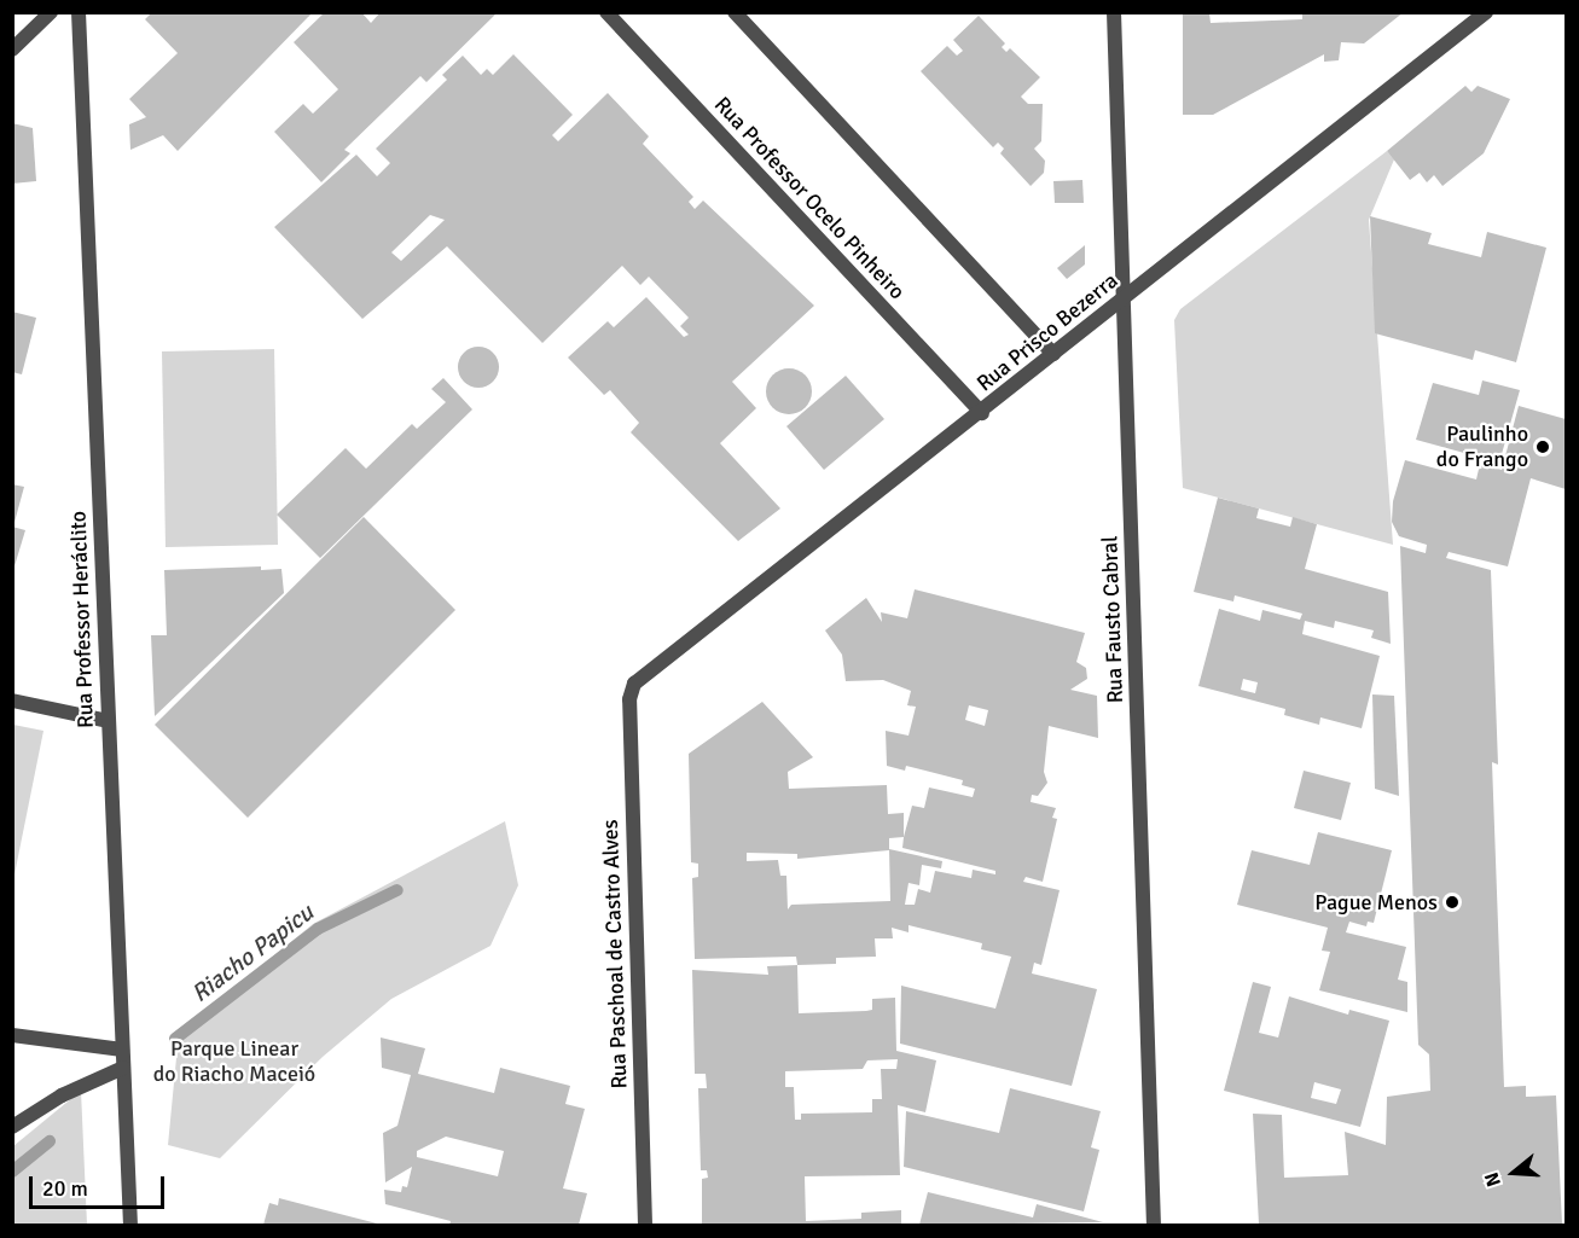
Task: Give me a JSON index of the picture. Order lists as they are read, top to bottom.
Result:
{
  "streets": {
    "street": [
      "Rua Professor Ocelo Pinheiro",
      "Rua Prisco Bezerra",
      "Rua Professor Heráclito",
      "Rua Fausto Cabral",
      "Rua Paschoal de Castro Alves"
    ]
  },
  "crossings": [
    ["Rua Professor Ocelo Pinheiro", "Rua Prisco Bezerra"],
    ["Rua Prisco Bezerra", "Rua Fausto Cabral"],
    ["Rua Prisco Bezerra", "Rua Paschoal de Castro Alves"]
  ],
  "water": ["Riacho Papicu"],
  "parks": ["Parque Linear do Riacho Maceió"],
  "places": ["Paulinho do Frango", "Pague Menos"],
  "scale_bar": "20 m",
  "north": "left"
}
